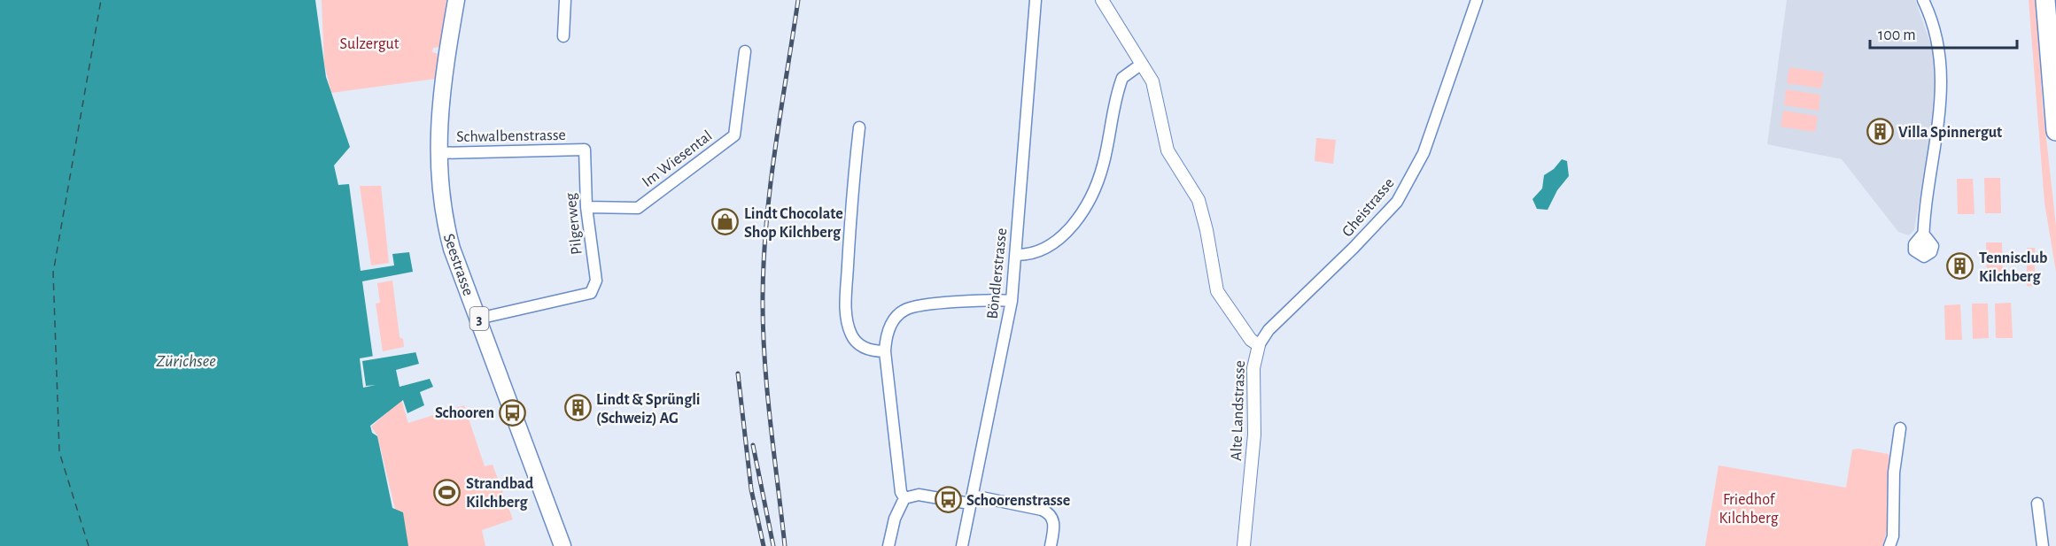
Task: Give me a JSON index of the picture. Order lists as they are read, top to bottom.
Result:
{
  "streets": {
    "main road": ["Seestrasse", "3"],
    "street": [
      "Schwalbenstrasse",
      "Im Wiesental",
      "Gheistrasse",
      "Pilgerweg",
      "Böndlerstrasse",
      "Alte Landstrasse"
    ]
  },
  "crossings": [
    ["Schwalbenstrasse", "Pilgerweg"],
    ["Schwalbenstrasse", "Seestrasse"],
    ["Im Wiesental", "Pilgerweg"],
    ["Gheistrasse", "Alte Landstrasse"],
    ["Pilgerweg", "Seestrasse"]
  ],
  "water": ["Zürichsee"],
  "parks": ["Sulzergut", "Friedhof Kilchberg"],
  "places": {
    "building": ["Villa Spinnergut", "Tennisclub Kilchberg", "Lindt & Sprüngli (Schweiz) AG"],
    "shop": ["Lindt Chocolate Shop Kilchberg"],
    "bus stop": ["Schooren", "Schoorenstrasse"],
    "sports": ["Strandbad Kilchberg"]
  },
  "scale_bar": "100 m"
}
